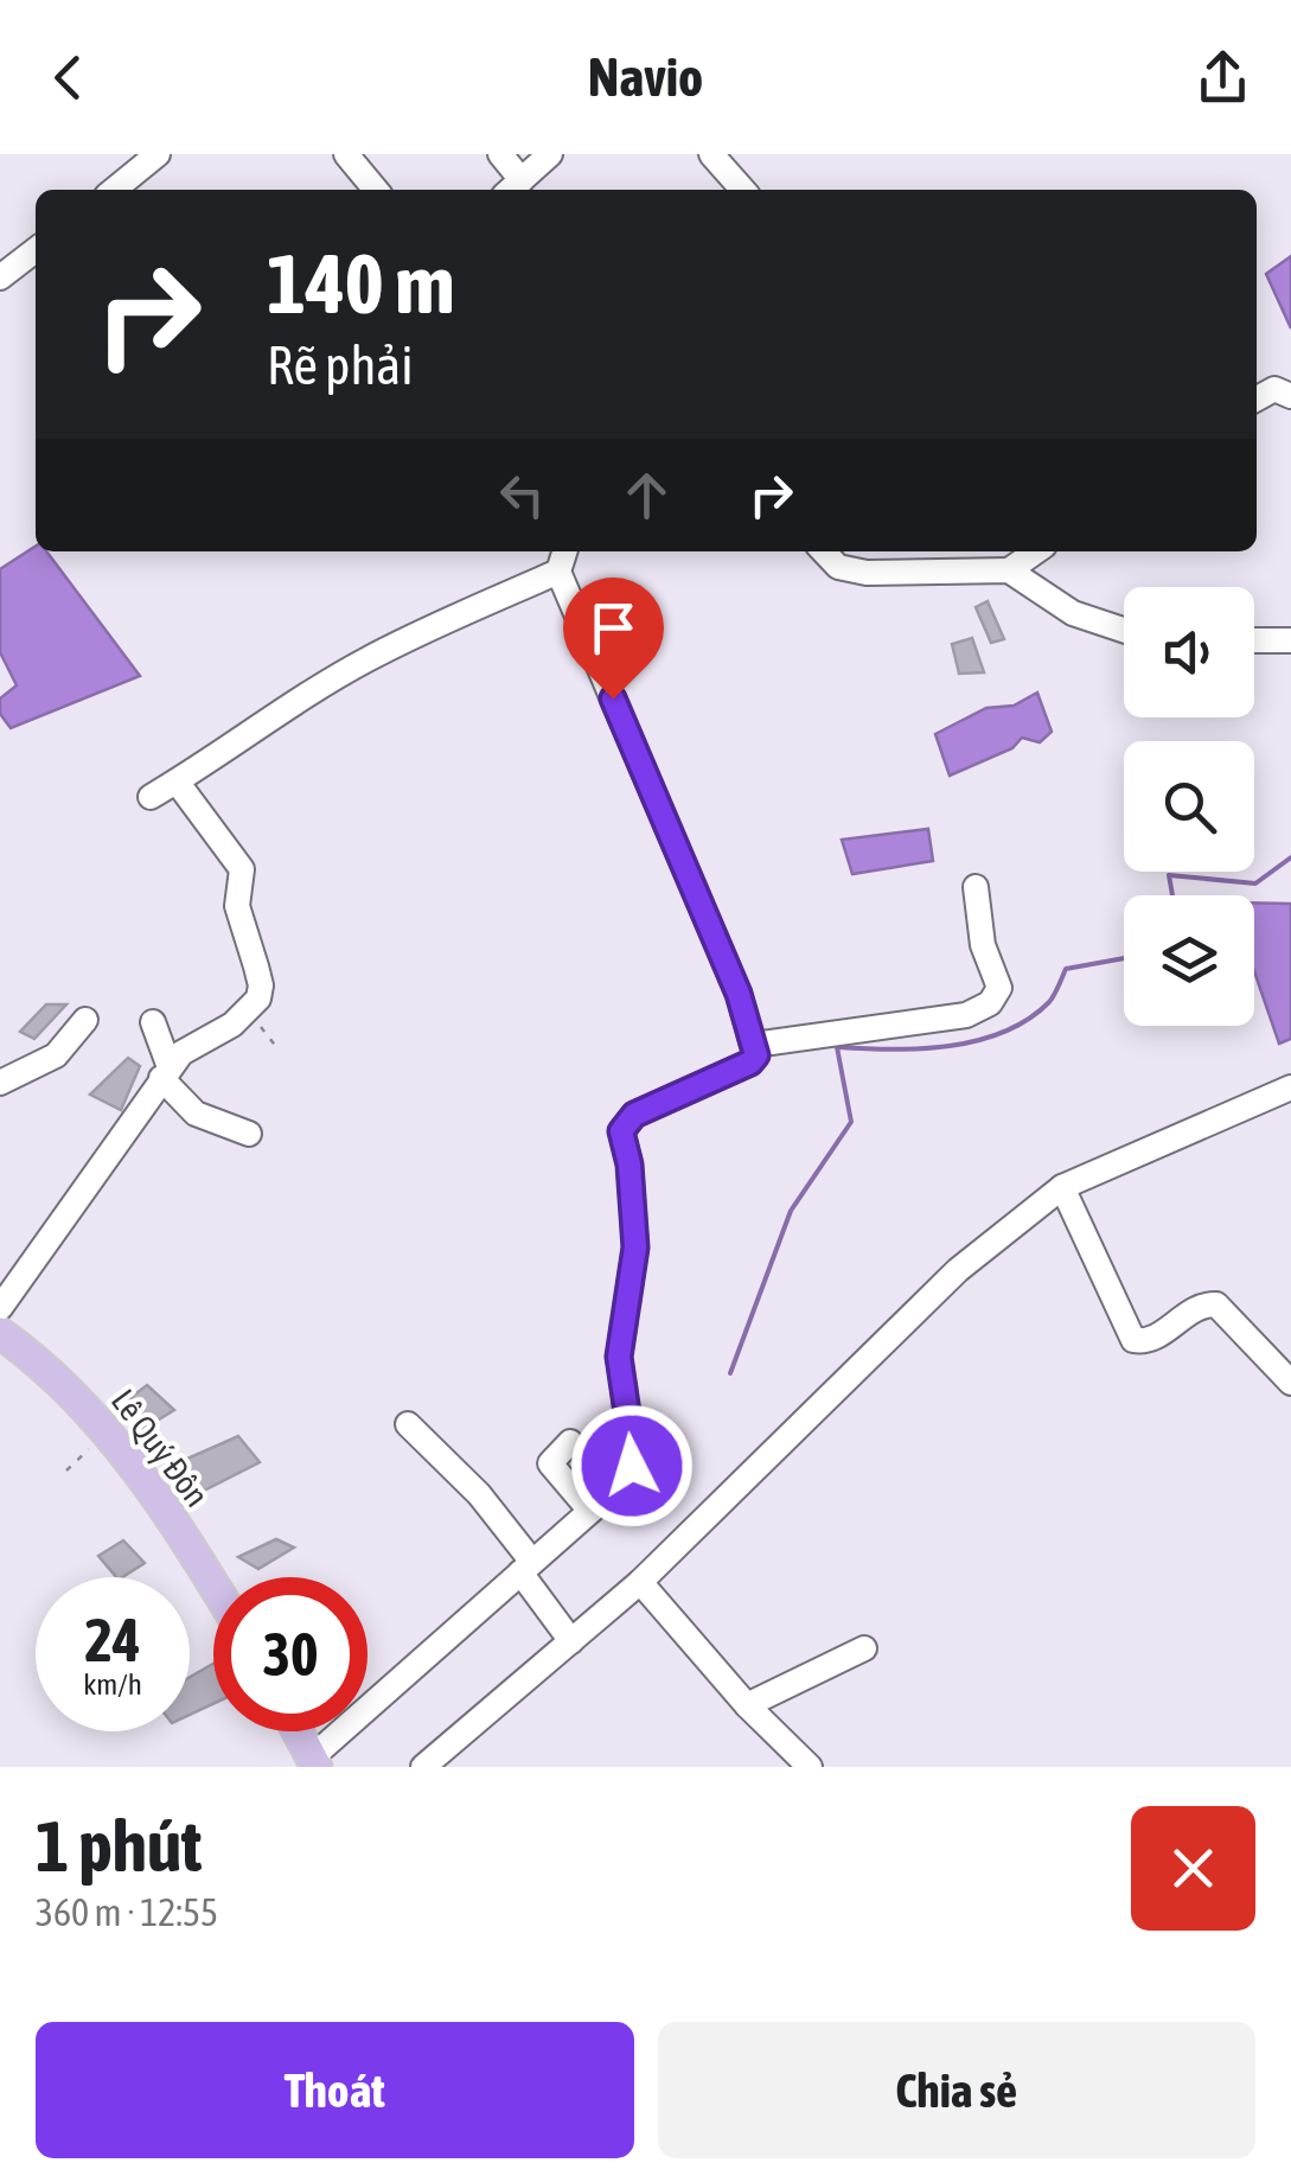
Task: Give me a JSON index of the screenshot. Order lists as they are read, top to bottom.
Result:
{
  "streets": {
    "main road": ["Lê Quý Đôn"]
  },
  "page": {
    "header": "Navio",
    "turn": ["140 m", "Rẽ phải"],
    "speed": "24 km/h",
    "limit": "30",
    "heading": ["1 phút", "360 m · 12:55"],
    "buttons": ["Thoát", "Chia sẻ"]
  }
}
